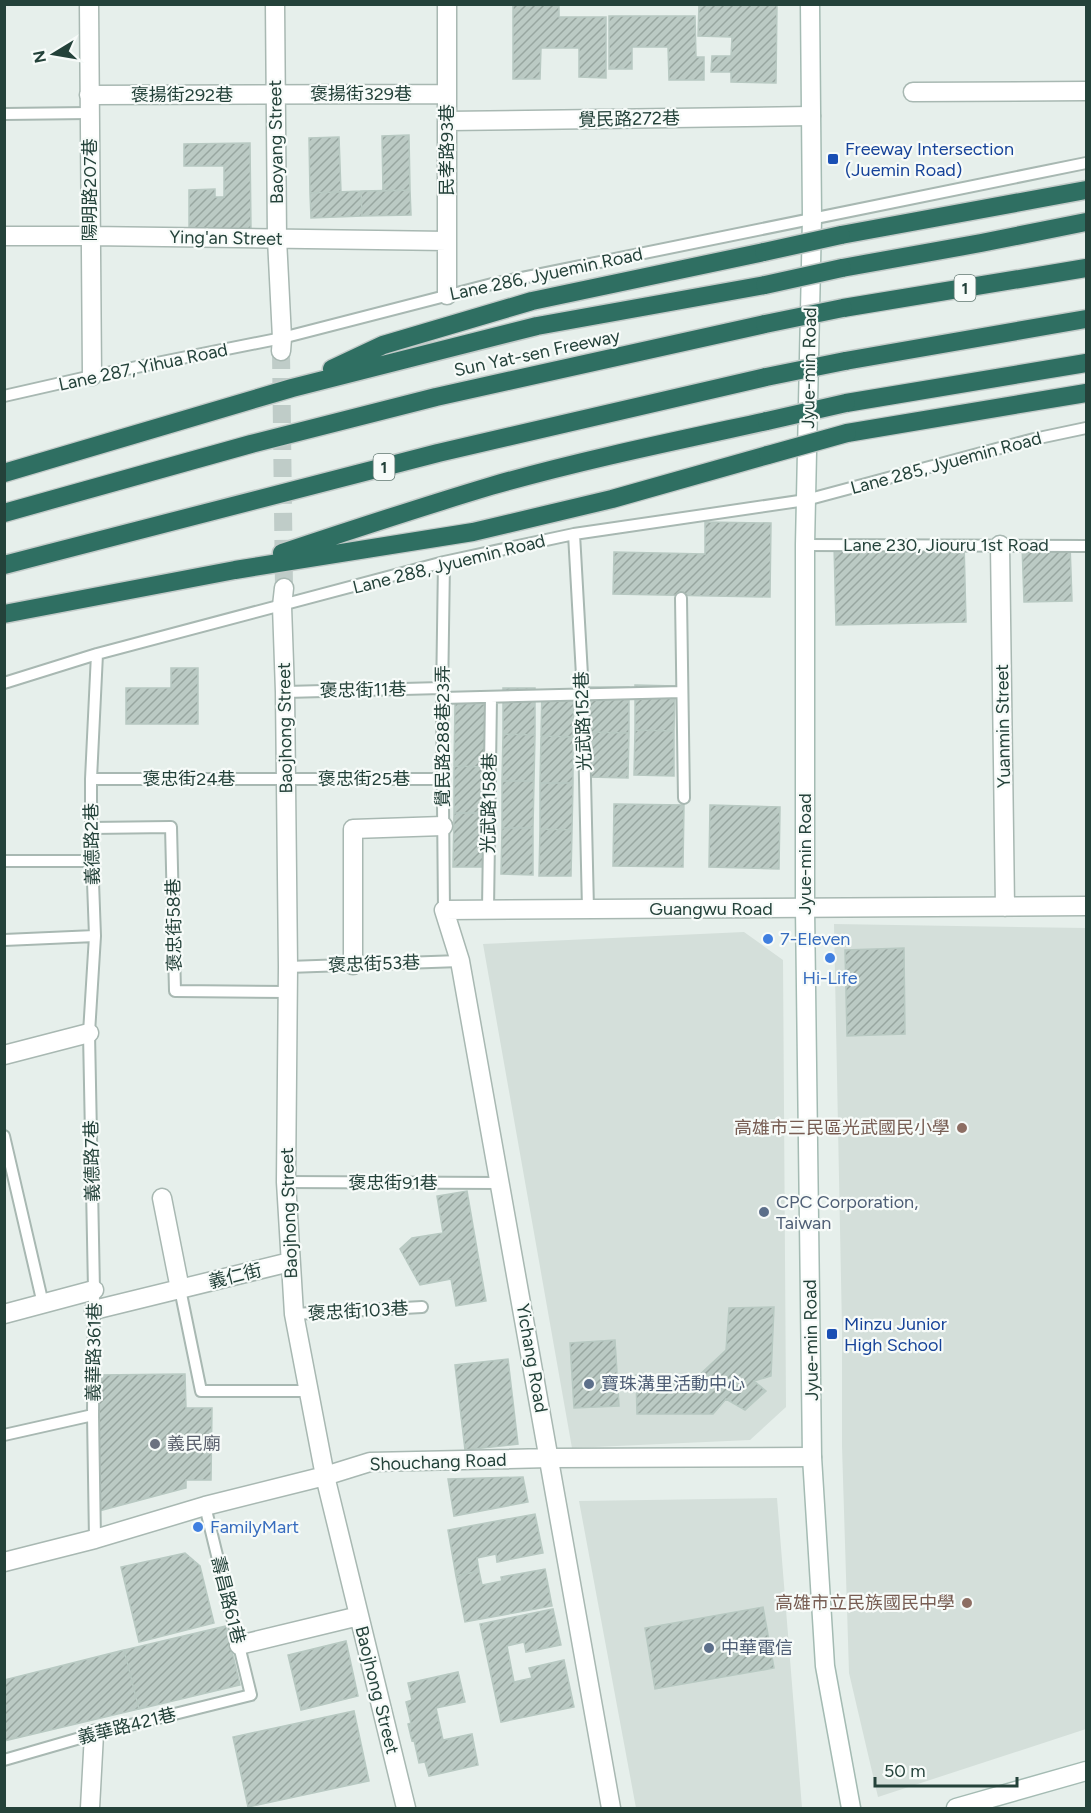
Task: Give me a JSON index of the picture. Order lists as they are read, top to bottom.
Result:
{
  "streets": {
    "highway": ["1", "Sun Yat-sen Freeway"],
    "street": [
      "褒揚街329巷",
      "褒揚街292巷",
      "覺民路272巷",
      "Baoyang Street",
      "民孝路93巷",
      "陽明路207巷",
      "Ying'an Street",
      "Jyue-min Road",
      "Yuanmin Street",
      "Baojhong Street",
      "Guangwu Road",
      "義仁街",
      "Yichang Road",
      "Shouchang Road"
    ],
    "lane": [
      "Lane 286, Jyuemin Road",
      "Lane 287, Yihua Road",
      "Lane 285, Jyuemin Road",
      "Lane 230, Jiouru 1st Road",
      "Lane 288, Jyuemin Road",
      "褒忠街11巷",
      "光武路152巷",
      "覺民路288巷23弄",
      "褒忠街24巷",
      "褒忠街25巷",
      "光武路158巷",
      "義德路2巷",
      "褒忠街58巷",
      "褒忠街53巷",
      "義德路7巷",
      "褒忠街91巷",
      "褒忠街103巷",
      "義華路361巷",
      "壽昌路61巷",
      "義華路421巷"
    ]
  },
  "crossings": [
    ["褒揚街329巷", "褒揚街292巷"],
    ["褒揚街329巷", "Baoyang Street"],
    ["褒揚街329巷", "民孝路93巷"],
    ["褒揚街292巷", "Baoyang Street"],
    ["褒揚街292巷", "陽明路207巷"],
    ["覺民路272巷", "民孝路93巷"],
    ["覺民路272巷", "Jyue-min Road"],
    ["Baoyang Street", "Ying'an Street"],
    ["Baoyang Street", "Lane 286, Jyuemin Road"],
    ["Baoyang Street", "Lane 287, Yihua Road"],
    ["民孝路93巷", "Ying'an Street"],
    ["民孝路93巷", "Lane 286, Jyuemin Road"],
    ["陽明路207巷", "Ying'an Street"],
    ["陽明路207巷", "Lane 287, Yihua Road"],
    ["Lane 286, Jyuemin Road", "Lane 287, Yihua Road"],
    ["Lane 286, Jyuemin Road", "Jyue-min Road"],
    ["Jyue-min Road", "Lane 285, Jyuemin Road"],
    ["Jyue-min Road", "Lane 230, Jiouru 1st Road"],
    ["Jyue-min Road", "Lane 288, Jyuemin Road"],
    ["Jyue-min Road", "Guangwu Road"],
    ["Jyue-min Road", "Shouchang Road"],
    ["Lane 285, Jyuemin Road", "Lane 288, Jyuemin Road"],
    ["Lane 230, Jiouru 1st Road", "Yuanmin Street"],
    ["Lane 288, Jyuemin Road", "光武路152巷"],
    ["Lane 288, Jyuemin Road", "Baojhong Street"],
    ["Lane 288, Jyuemin Road", "覺民路288巷23弄"],
    ["Lane 288, Jyuemin Road", "義德路2巷"],
    ["褒忠街11巷", "光武路152巷"],
    ["褒忠街11巷", "Baojhong Street"],
    ["褒忠街11巷", "覺民路288巷23弄"],
    ["褒忠街11巷", "光武路158巷"],
    ["光武路152巷", "Guangwu Road"],
    ["Yuanmin Street", "Guangwu Road"],
    ["Baojhong Street", "褒忠街24巷"],
    ["Baojhong Street", "褒忠街25巷"],
    ["Baojhong Street", "褒忠街58巷"],
    ["Baojhong Street", "褒忠街53巷"],
    ["Baojhong Street", "褒忠街91巷"],
    ["Baojhong Street", "義仁街"],
    ["Baojhong Street", "褒忠街103巷"],
    ["Baojhong Street", "Shouchang Road"],
    ["覺民路288巷23弄", "褒忠街25巷"],
    ["覺民路288巷23弄", "Guangwu Road"],
    ["覺民路288巷23弄", "Yichang Road"],
    ["褒忠街24巷", "褒忠街25巷"],
    ["褒忠街24巷", "義德路2巷"],
    ["光武路158巷", "Guangwu Road"],
    ["義德路2巷", "褒忠街58巷"],
    ["義德路2巷", "義德路7巷"],
    ["Guangwu Road", "Yichang Road"],
    ["褒忠街53巷", "Yichang Road"],
    ["義德路7巷", "義華路361巷"],
    ["褒忠街91巷", "Yichang Road"],
    ["義仁街", "義華路361巷"],
    ["義華路361巷", "Shouchang Road"],
    ["Yichang Road", "Shouchang Road"],
    ["Shouchang Road", "壽昌路61巷"],
    ["壽昌路61巷", "義華路421巷"]
  ],
  "places": {
    "transit": ["Freeway Intersection (Juemin Road)", "Minzu Junior High School"],
    "other": [
      "7-Eleven",
      "Hi-Life",
      "高雄市三民區光武國民小學",
      "CPC Corporation, Taiwan",
      "寶珠溝里活動中心",
      "義民廟",
      "FamilyMart",
      "高雄市立民族國民中學",
      "中華電信"
    ]
  },
  "scale_bar": "50 m",
  "north": "left"
}
